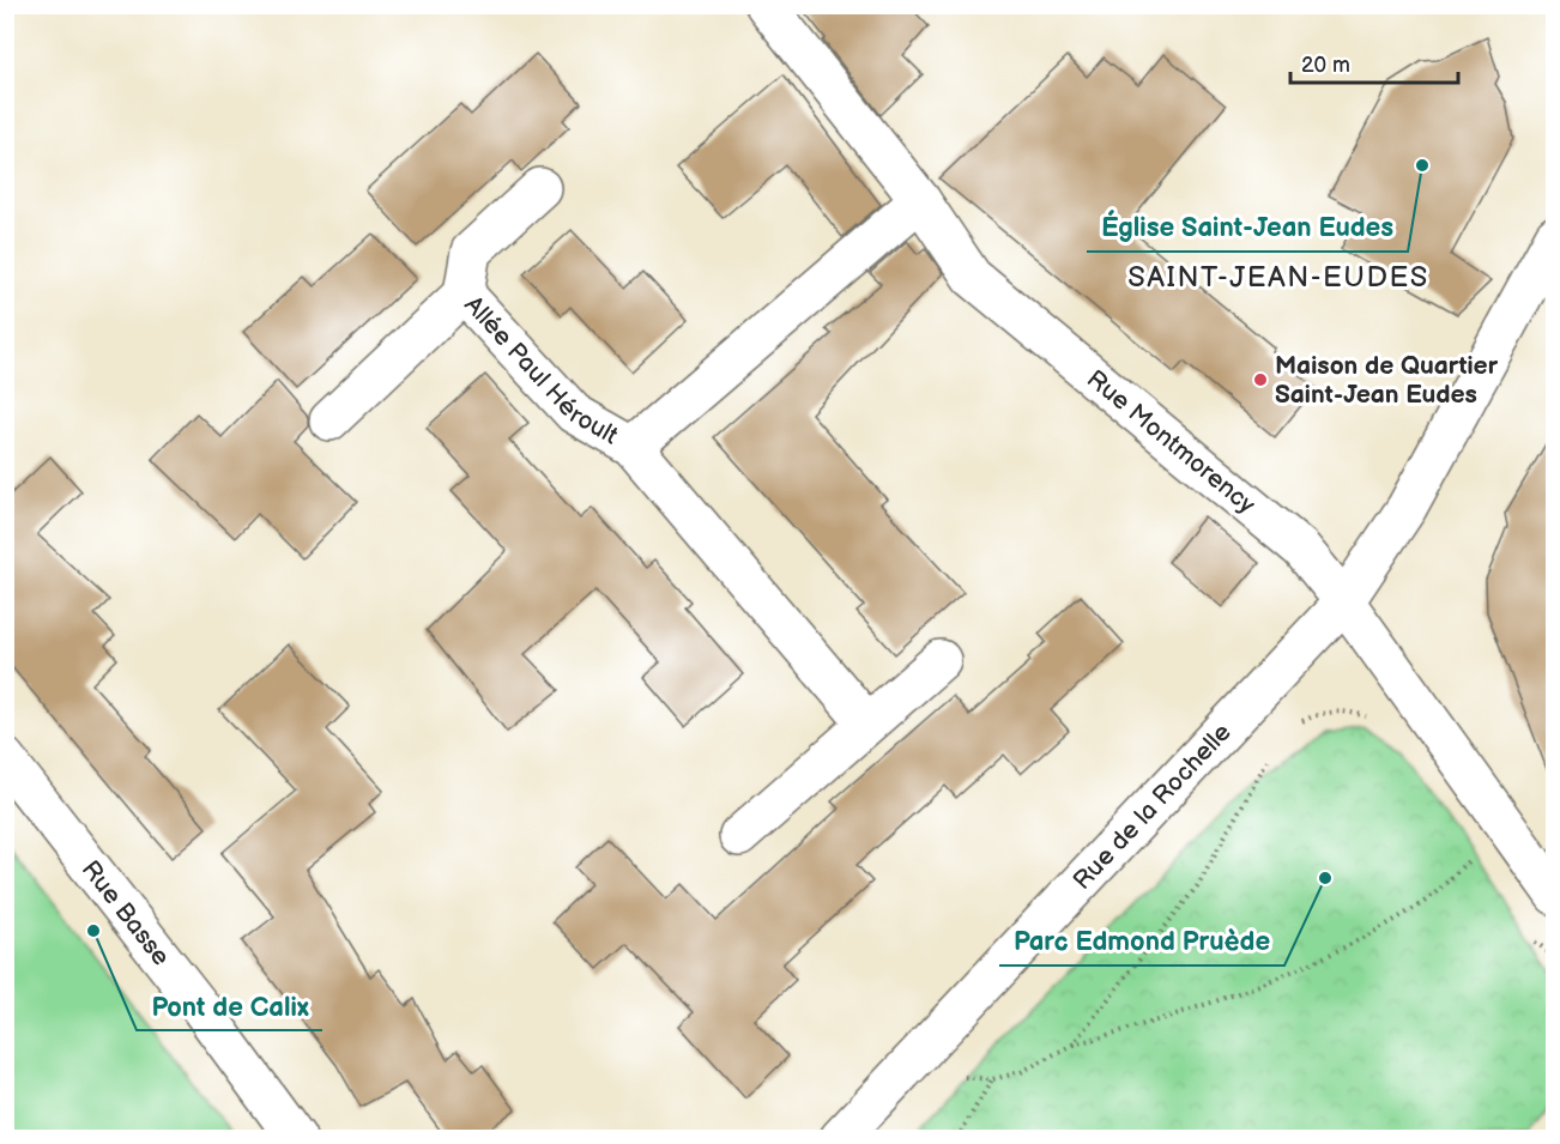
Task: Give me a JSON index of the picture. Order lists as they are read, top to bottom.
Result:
{
  "streets": {
    "street": [
      "Allée Paul Héroult",
      "Rue Montmorency",
      "Rue de la Rochelle",
      "Rue Basse"
    ]
  },
  "crossings": [
    ["Allée Paul Héroult", "Rue Montmorency"],
    ["Rue Montmorency", "Rue de la Rochelle"]
  ],
  "districts": ["SAINT-JEAN-EUDES"],
  "places": [
    "Église Saint-Jean Eudes",
    "Maison de Quartier Saint-Jean Eudes",
    "Parc Edmond Pruède",
    "Pont de Calix"
  ],
  "scale_bar": "20 m"
}
